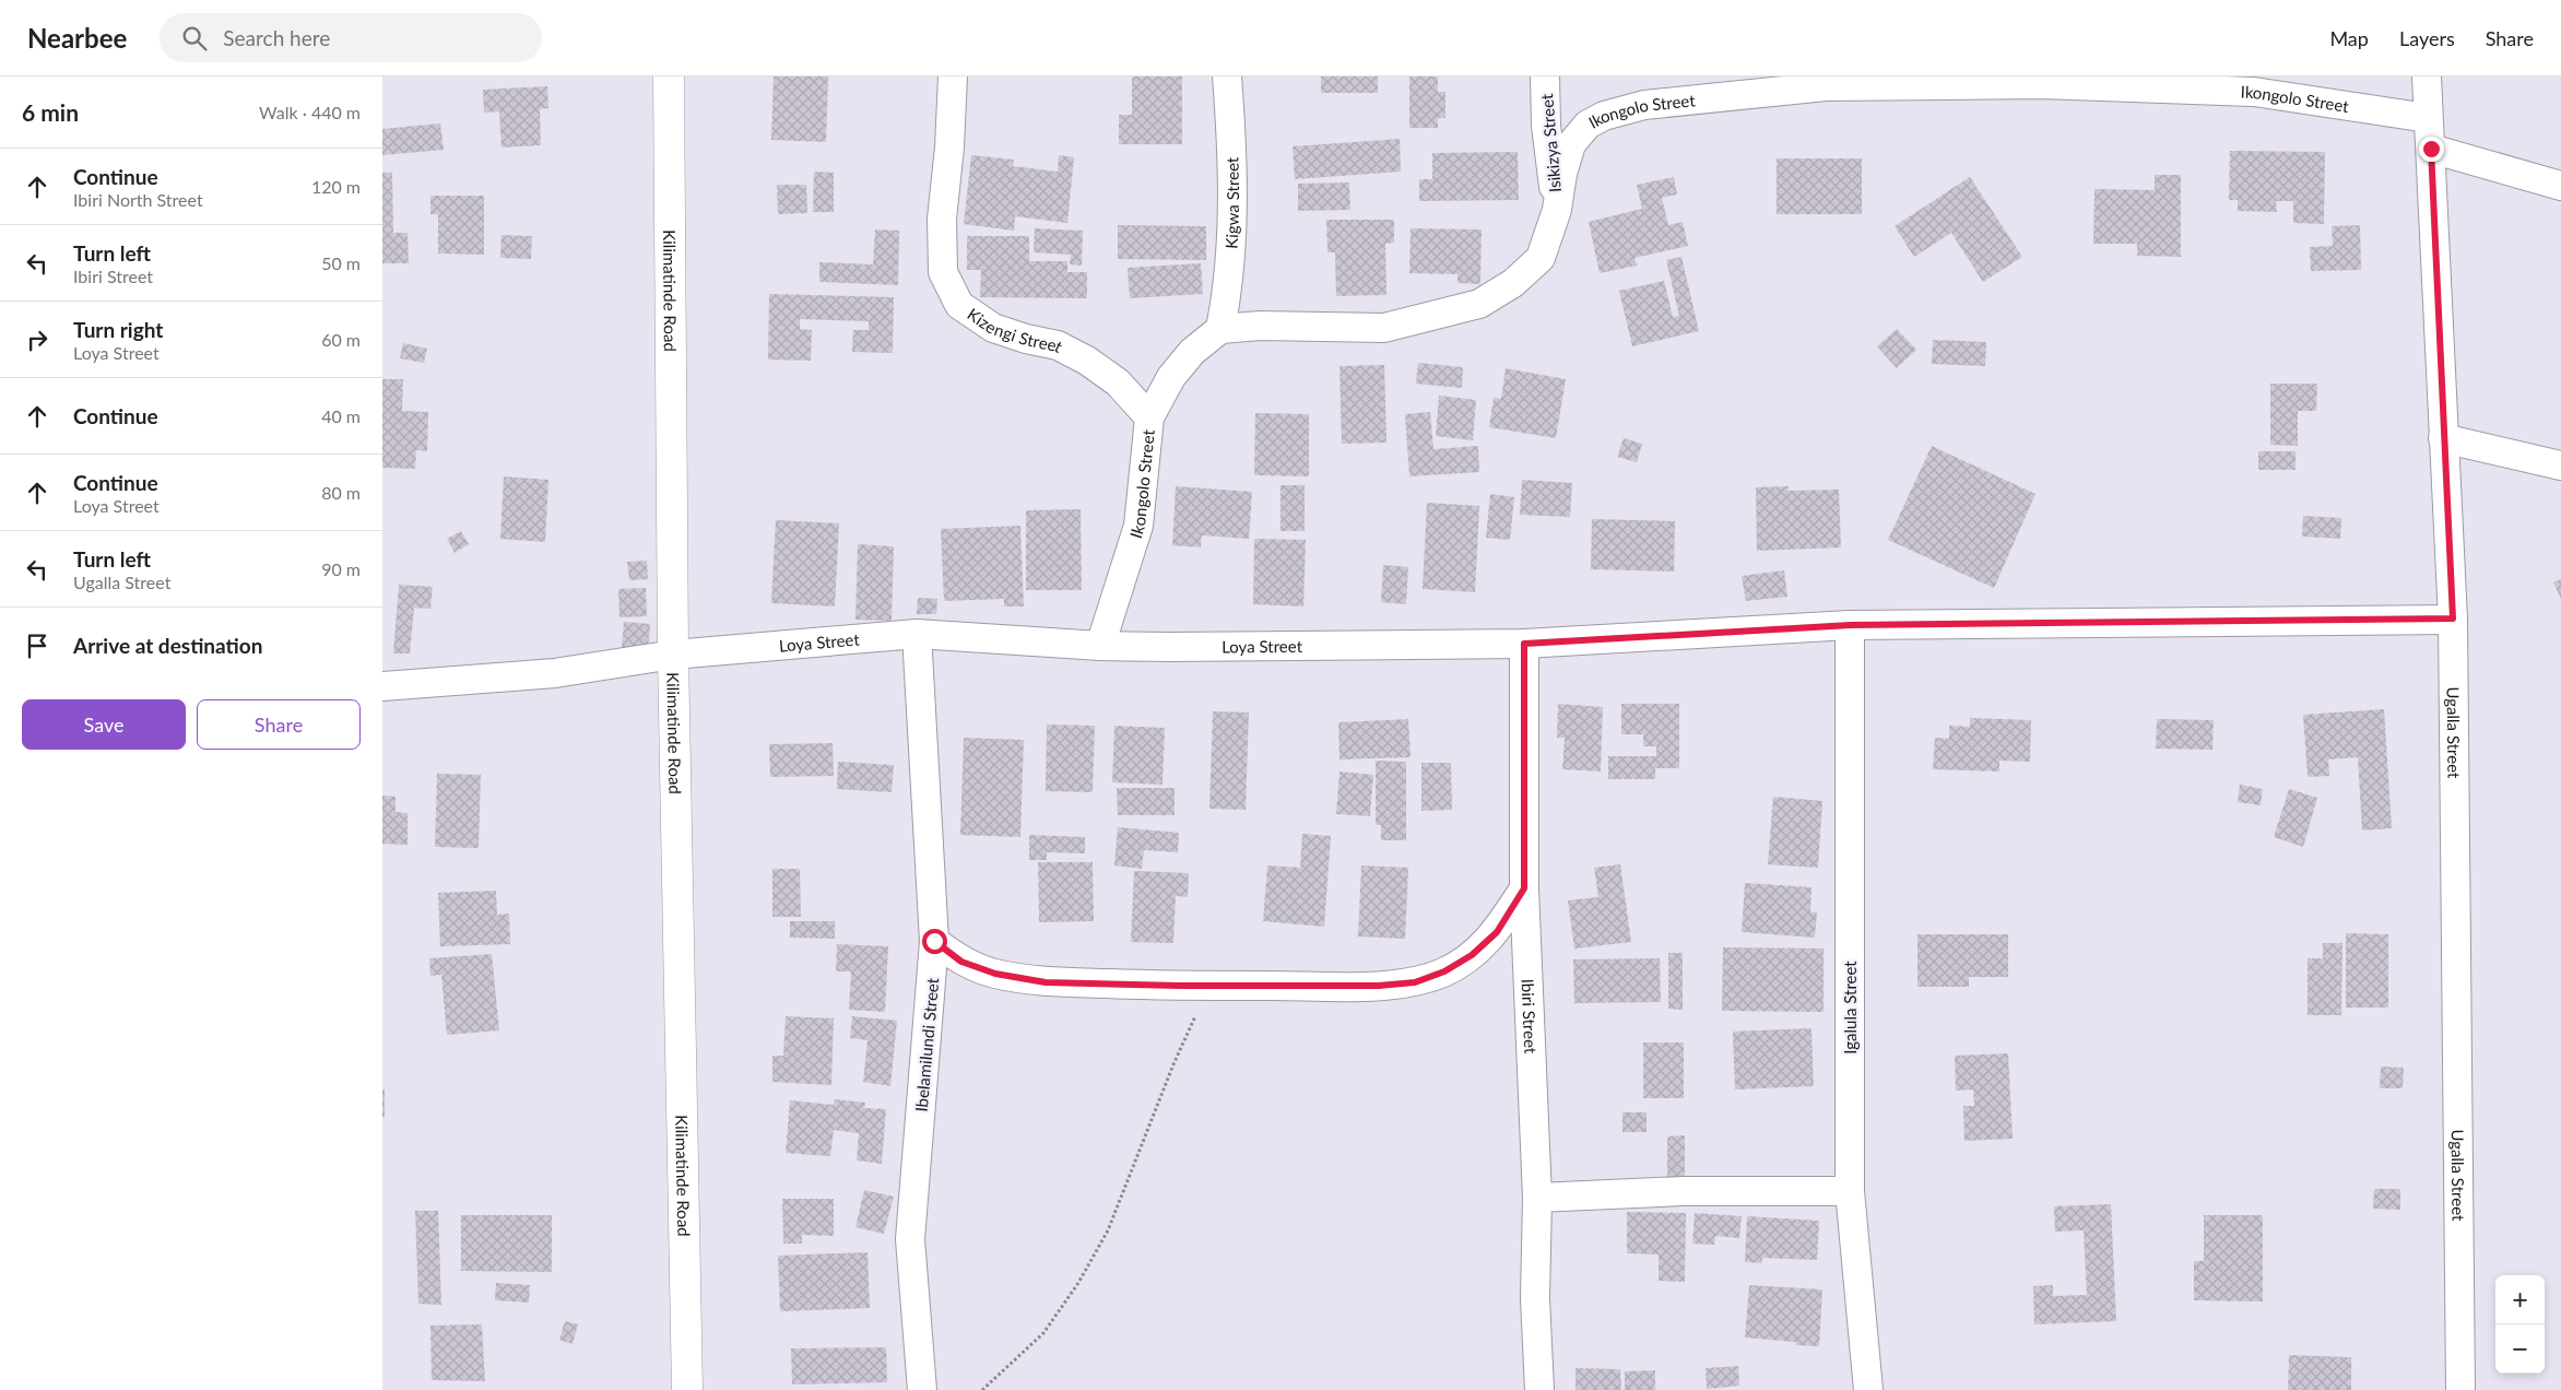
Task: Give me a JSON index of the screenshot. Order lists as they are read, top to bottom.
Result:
{
  "streets": {
    "main road": ["Kilimatinde Road"],
    "street": [
      "Ikongolo Street",
      "Isikizya Street",
      "Kigwa Street",
      "Kizengi Street",
      "Loya Street",
      "Ugalla Street",
      "Igalula Street",
      "Ibiri Street",
      "Ibelamilundi Street"
    ]
  },
  "crossings": [
    ["Ikongolo Street", "Isikizya Street"],
    ["Ikongolo Street", "Kigwa Street"],
    ["Ikongolo Street", "Kizengi Street"],
    ["Ikongolo Street", "Loya Street"],
    ["Ikongolo Street", "Ugalla Street"],
    ["Kilimatinde Road", "Loya Street"],
    ["Loya Street", "Ugalla Street"],
    ["Loya Street", "Igalula Street"],
    ["Loya Street", "Ibiri Street"],
    ["Loya Street", "Ibelamilundi Street"]
  ],
  "page": {
    "header": "Nearbee",
    "search": "Search here",
    "nav": ["Map", "Layers", "Share"],
    "heading": ["6 min", "Walk · 440 m"],
    "list": [
      ["Continue", "Ibiri North Street", "120 m"],
      ["Turn left", "Ibiri Street", "50 m"],
      ["Turn right", "Loya Street", "60 m"],
      ["Continue", "40 m"],
      ["Continue", "Loya Street", "80 m"],
      ["Turn left", "Ugalla Street", "90 m"],
      "Arrive at destination"
    ],
    "buttons": ["Save", "Share"],
    "map_buttons": ["+", "−"]
  }
}
